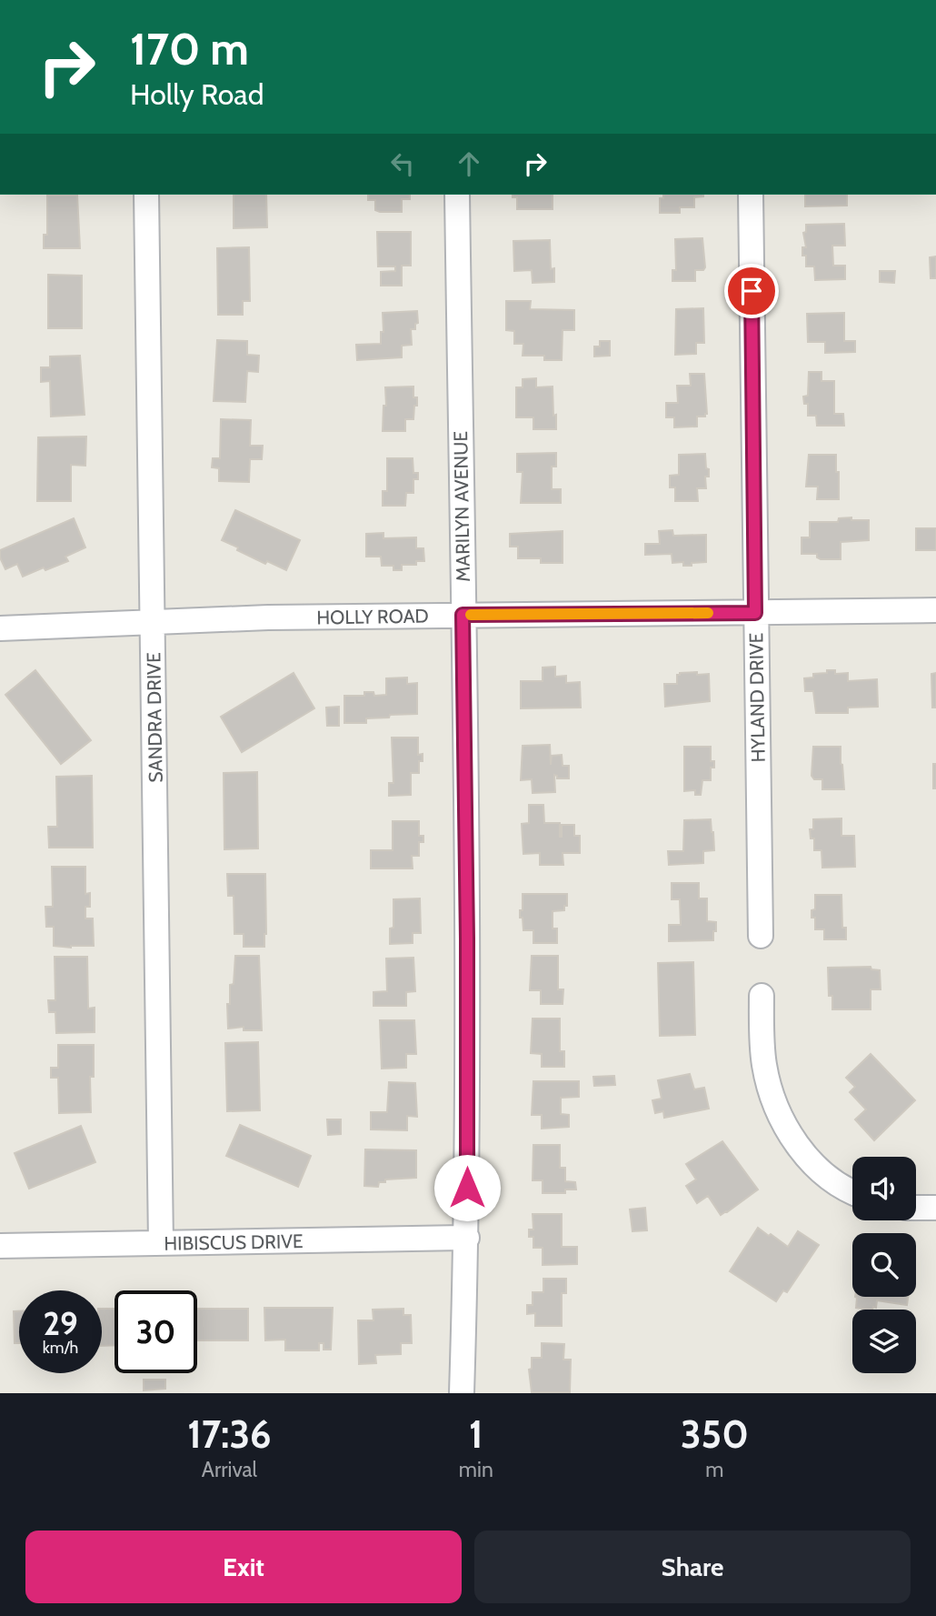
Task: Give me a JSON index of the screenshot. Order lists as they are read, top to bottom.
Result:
{
  "streets": {
    "street": [
      "MARILYN AVENUE",
      "HOLLY ROAD",
      "HYLAND DRIVE",
      "SANDRA DRIVE",
      "HIBISCUS DRIVE"
    ]
  },
  "crossings": [
    ["MARILYN AVENUE", "HOLLY ROAD"],
    ["MARILYN AVENUE", "HIBISCUS DRIVE"],
    ["HOLLY ROAD", "HYLAND DRIVE"],
    ["HOLLY ROAD", "SANDRA DRIVE"],
    ["SANDRA DRIVE", "HIBISCUS DRIVE"]
  ],
  "page": {
    "turn": ["170 m", "Holly Road"],
    "speed": "29 km/h",
    "limit": "30",
    "eta": [
      "17:36",
      "Arrival",
      "1",
      "min",
      "350",
      "m"
    ],
    "buttons": ["Exit", "Share"]
  }
}
